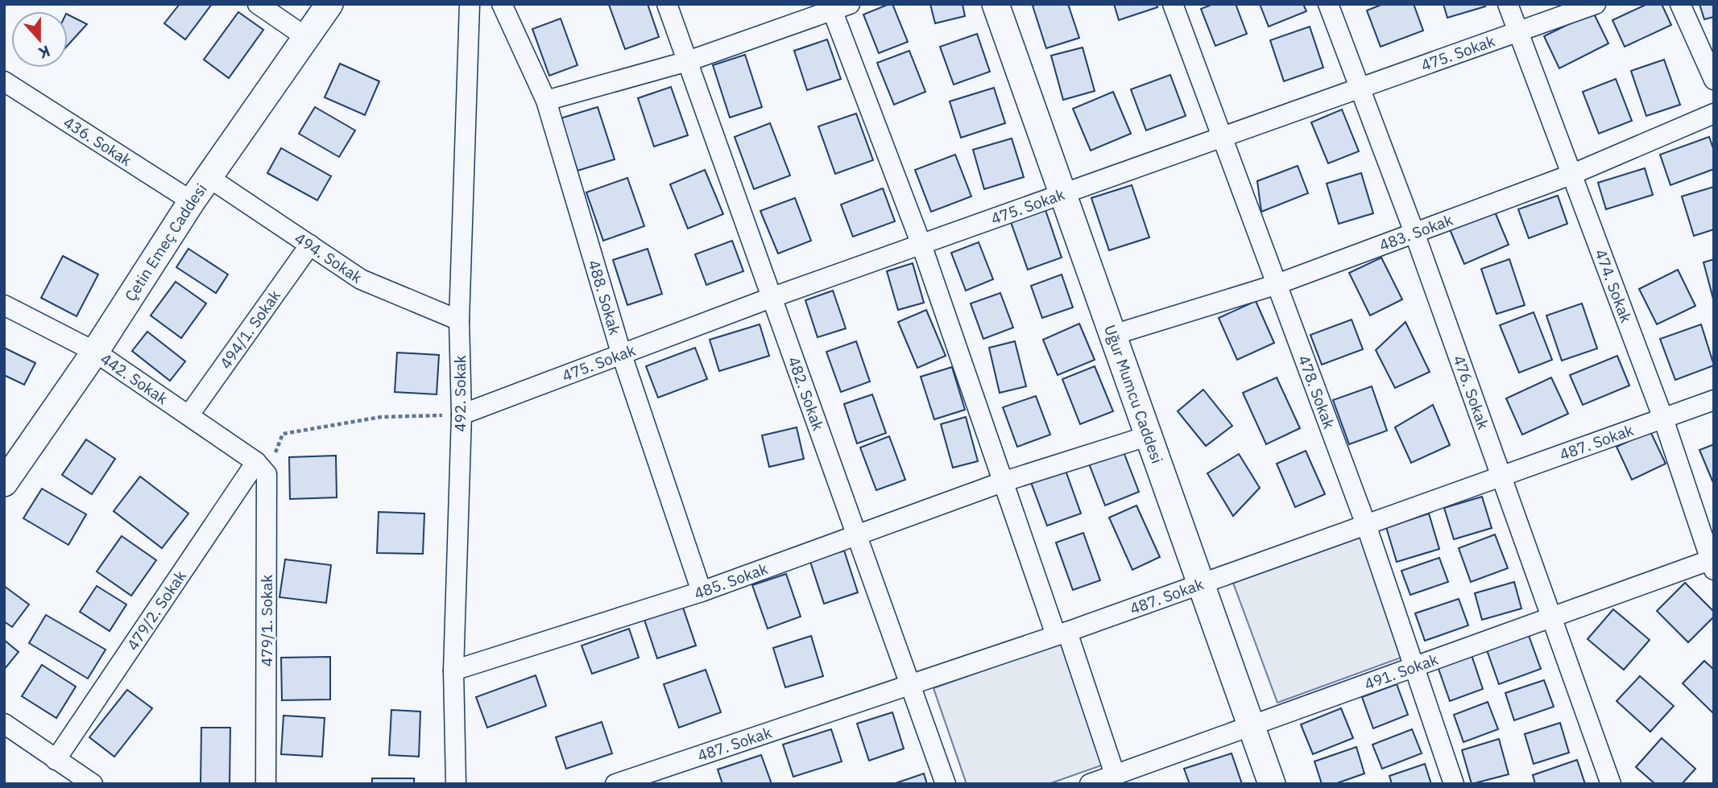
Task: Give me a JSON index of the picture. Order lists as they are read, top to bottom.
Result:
{
  "streets": {
    "street": [
      "475. Sokak",
      "436. Sokak",
      "483. Sokak",
      "Çetin Emeç Caddesi",
      "494. Sokak",
      "474. Sokak",
      "488. Sokak",
      "494/1. Sokak",
      "442. Sokak",
      "478. Sokak",
      "492. Sokak",
      "476. Sokak",
      "482. Sokak",
      "Uğur Mumcu Caddesi",
      "487. Sokak",
      "485. Sokak",
      "479/2. Sokak",
      "479/1. Sokak",
      "491. Sokak"
    ]
  },
  "crossings": [
    ["475. Sokak", "474. Sokak"],
    ["475. Sokak", "488. Sokak"],
    ["475. Sokak", "478. Sokak"],
    ["475. Sokak", "492. Sokak"],
    ["475. Sokak", "476. Sokak"],
    ["475. Sokak", "482. Sokak"],
    ["475. Sokak", "Uğur Mumcu Caddesi"],
    ["436. Sokak", "Çetin Emeç Caddesi"],
    ["483. Sokak", "474. Sokak"],
    ["483. Sokak", "478. Sokak"],
    ["483. Sokak", "476. Sokak"],
    ["483. Sokak", "Uğur Mumcu Caddesi"],
    ["Çetin Emeç Caddesi", "494. Sokak"],
    ["Çetin Emeç Caddesi", "442. Sokak"],
    ["494. Sokak", "494/1. Sokak"],
    ["494. Sokak", "492. Sokak"],
    ["474. Sokak", "487. Sokak"],
    ["474. Sokak", "491. Sokak"],
    ["488. Sokak", "485. Sokak"],
    ["494/1. Sokak", "442. Sokak"],
    ["442. Sokak", "479/2. Sokak"],
    ["442. Sokak", "479/1. Sokak"],
    ["478. Sokak", "487. Sokak"],
    ["478. Sokak", "491. Sokak"],
    ["492. Sokak", "485. Sokak"],
    ["476. Sokak", "487. Sokak"],
    ["476. Sokak", "491. Sokak"],
    ["482. Sokak", "487. Sokak"],
    ["482. Sokak", "485. Sokak"],
    ["Uğur Mumcu Caddesi", "487. Sokak"],
    ["Uğur Mumcu Caddesi", "485. Sokak"],
    ["Uğur Mumcu Caddesi", "491. Sokak"],
    ["479/2. Sokak", "479/1. Sokak"]
  ],
  "north": "bottom"
}
